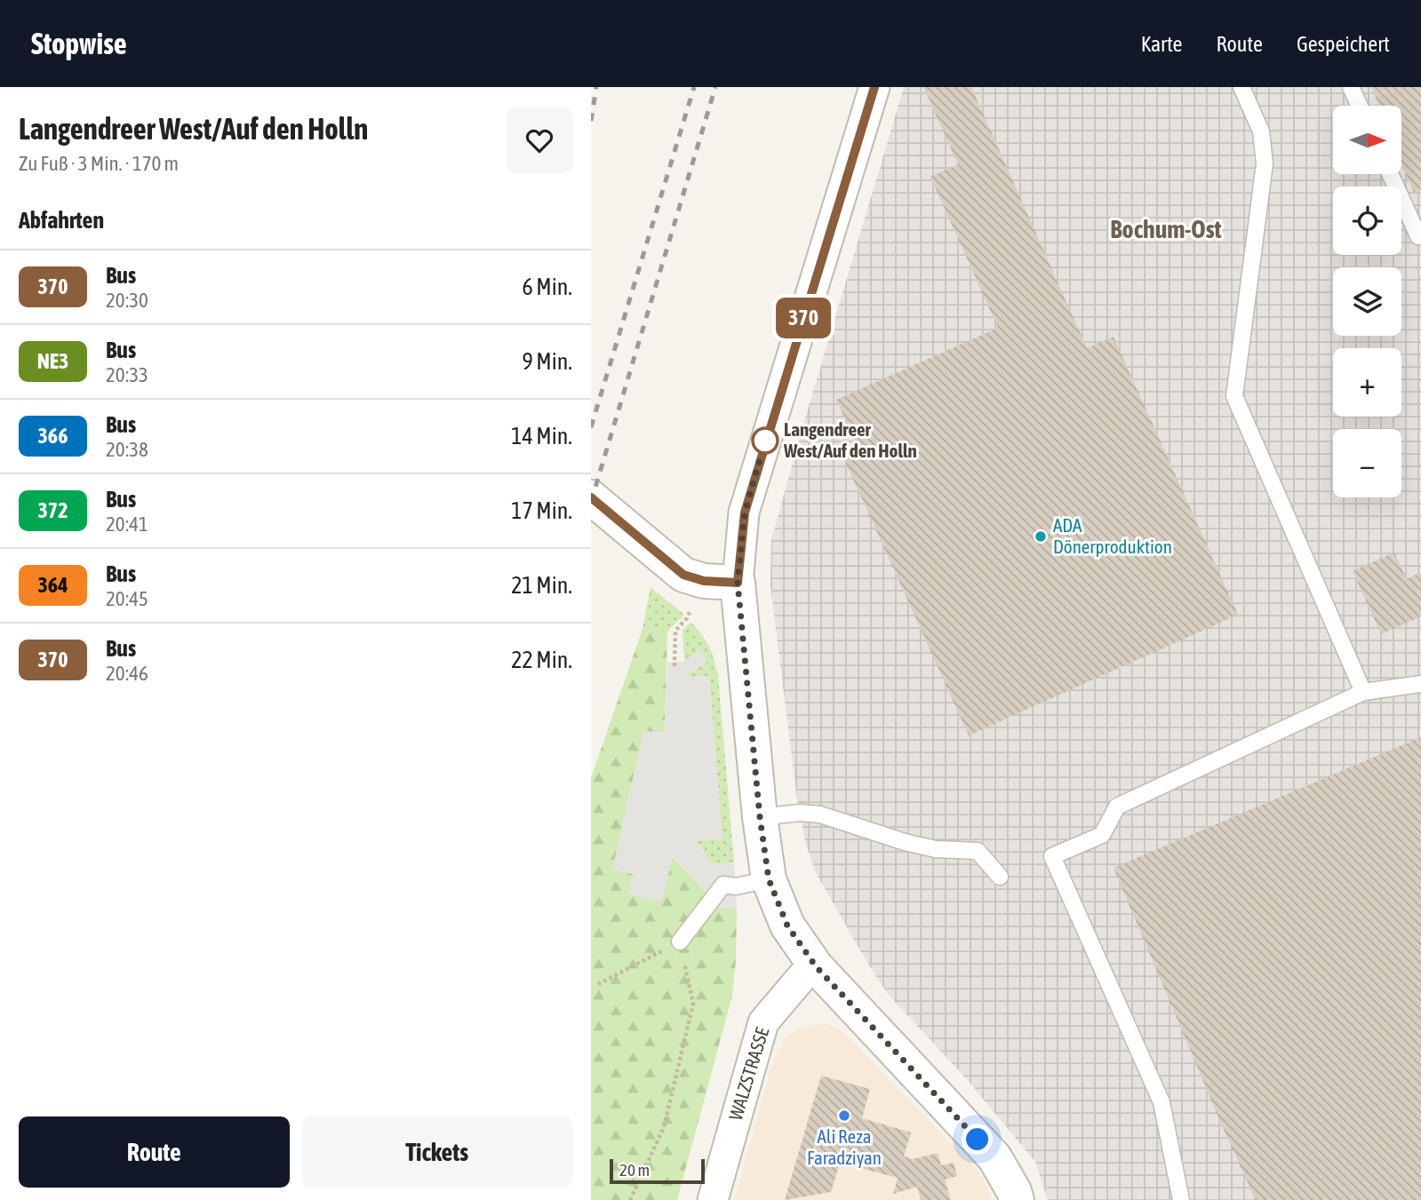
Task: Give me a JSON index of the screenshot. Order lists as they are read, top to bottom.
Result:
{
  "streets": {
    "street": ["WALZSTRASSE"]
  },
  "districts": ["Bochum-Ost"],
  "places": ["Langendreer West/Auf den Holln", "ADA Dönerproduktion", "Ali Reza Faradziyan"],
  "lines": ["bus line 370"],
  "scale_bar": "20 m",
  "north": "right",
  "page": {
    "header": "Stopwise",
    "nav": ["Karte", "Route", "Gespeichert"],
    "heading": [
      ["Langendreer West/Auf den Holln", "Zu Fuß · 3 Min. · 170 m"],
      "Abfahrten"
    ],
    "on_map": "370",
    "map_buttons": ["+", "−"],
    "list": [
      {
        "mark": "370",
        "name": "Bus",
        "note": "20:30",
        "value": "6 Min."
      },
      {
        "mark": "NE3",
        "name": "Bus",
        "note": "20:33",
        "value": "9 Min."
      },
      {
        "mark": "366",
        "name": "Bus",
        "note": "20:38",
        "value": "14 Min."
      },
      {
        "mark": "372",
        "name": "Bus",
        "note": "20:41",
        "value": "17 Min."
      },
      {
        "mark": "364",
        "name": "Bus",
        "note": "20:45",
        "value": "21 Min."
      },
      {
        "mark": "370",
        "name": "Bus",
        "note": "20:46",
        "value": "22 Min."
      }
    ],
    "buttons": ["Route", "Tickets"],
    "scale": "20 m"
  }
}
